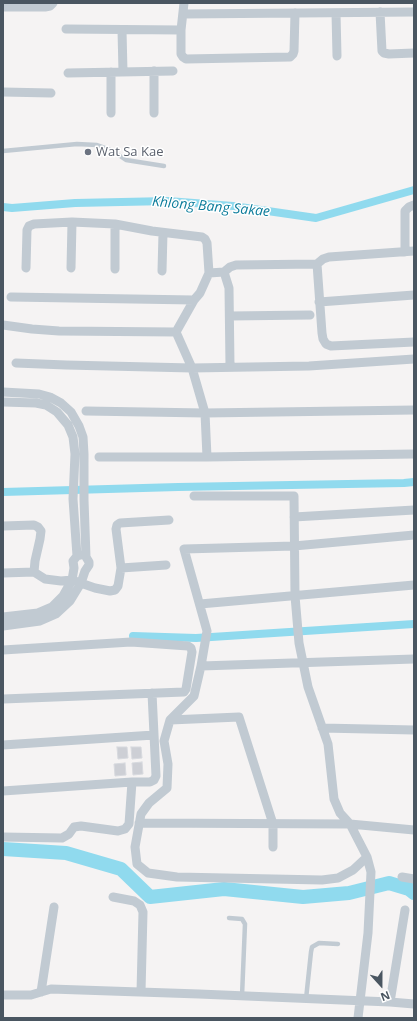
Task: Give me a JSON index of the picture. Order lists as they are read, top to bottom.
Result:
{
  "water": ["Khlong Bang Sakae"],
  "places": ["Wat Sa Kae"],
  "north": "bottom"
}
